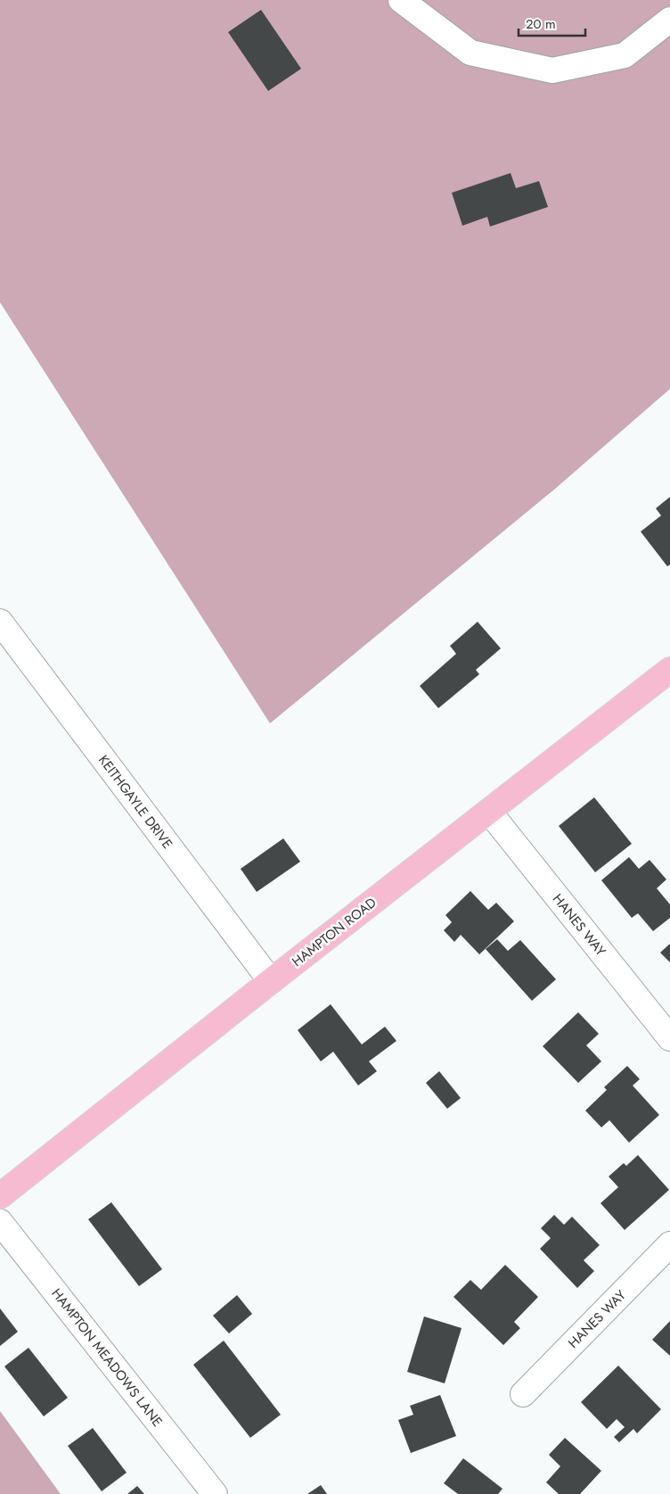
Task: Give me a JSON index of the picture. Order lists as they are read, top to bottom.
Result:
{
  "streets": {
    "main road": ["HAMPTON ROAD"],
    "street": ["KEITHGAYLE DRIVE", "HANES WAY", "HAMPTON MEADOWS LANE"]
  },
  "crossings": [
    ["KEITHGAYLE DRIVE", "HAMPTON ROAD"],
    ["HANES WAY", "HAMPTON ROAD"]
  ],
  "scale_bar": "20 m"
}
